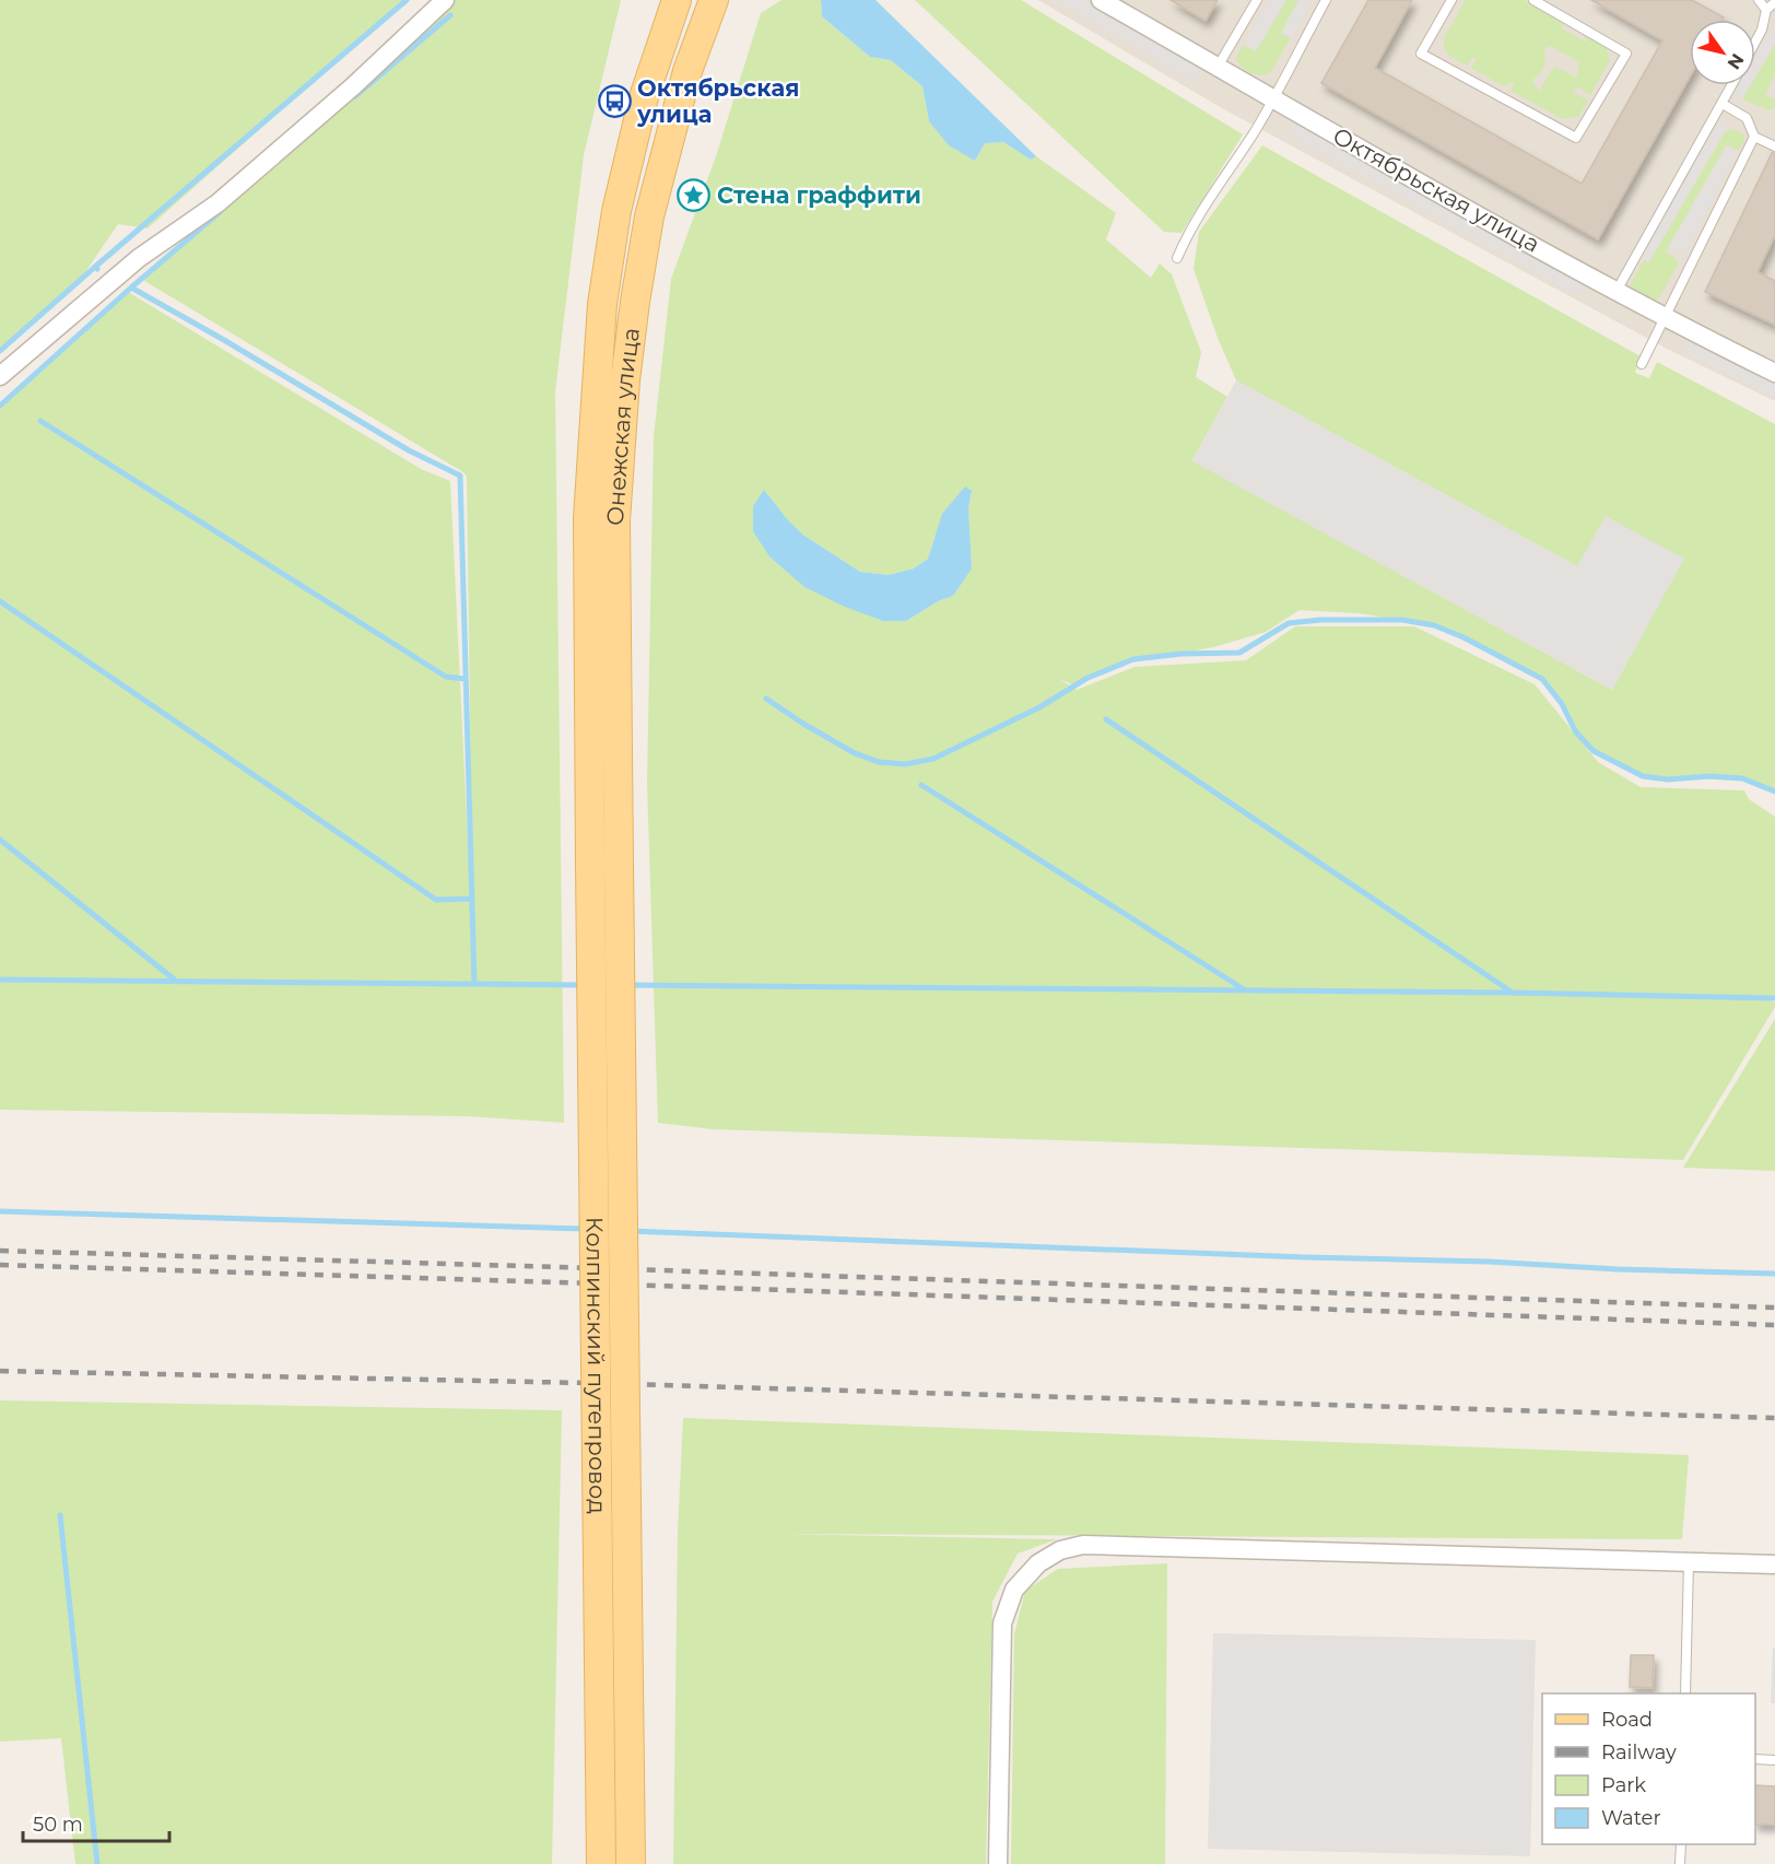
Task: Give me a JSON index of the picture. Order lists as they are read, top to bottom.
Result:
{
  "streets": {
    "main road": ["Онежская улица", "Колпинский путепровод"],
    "street": ["Октябрьская улица"]
  },
  "crossings": [
    ["Онежская улица", "Колпинский путепровод"]
  ],
  "places": {
    "bus stop": ["Октябрьская улица"],
    "place": ["Стена граффити"]
  },
  "legend": [
    "Road",
    "Railway",
    "Park",
    "Water"
  ],
  "scale_bar": "50 m",
  "north": "bottom right"
}
